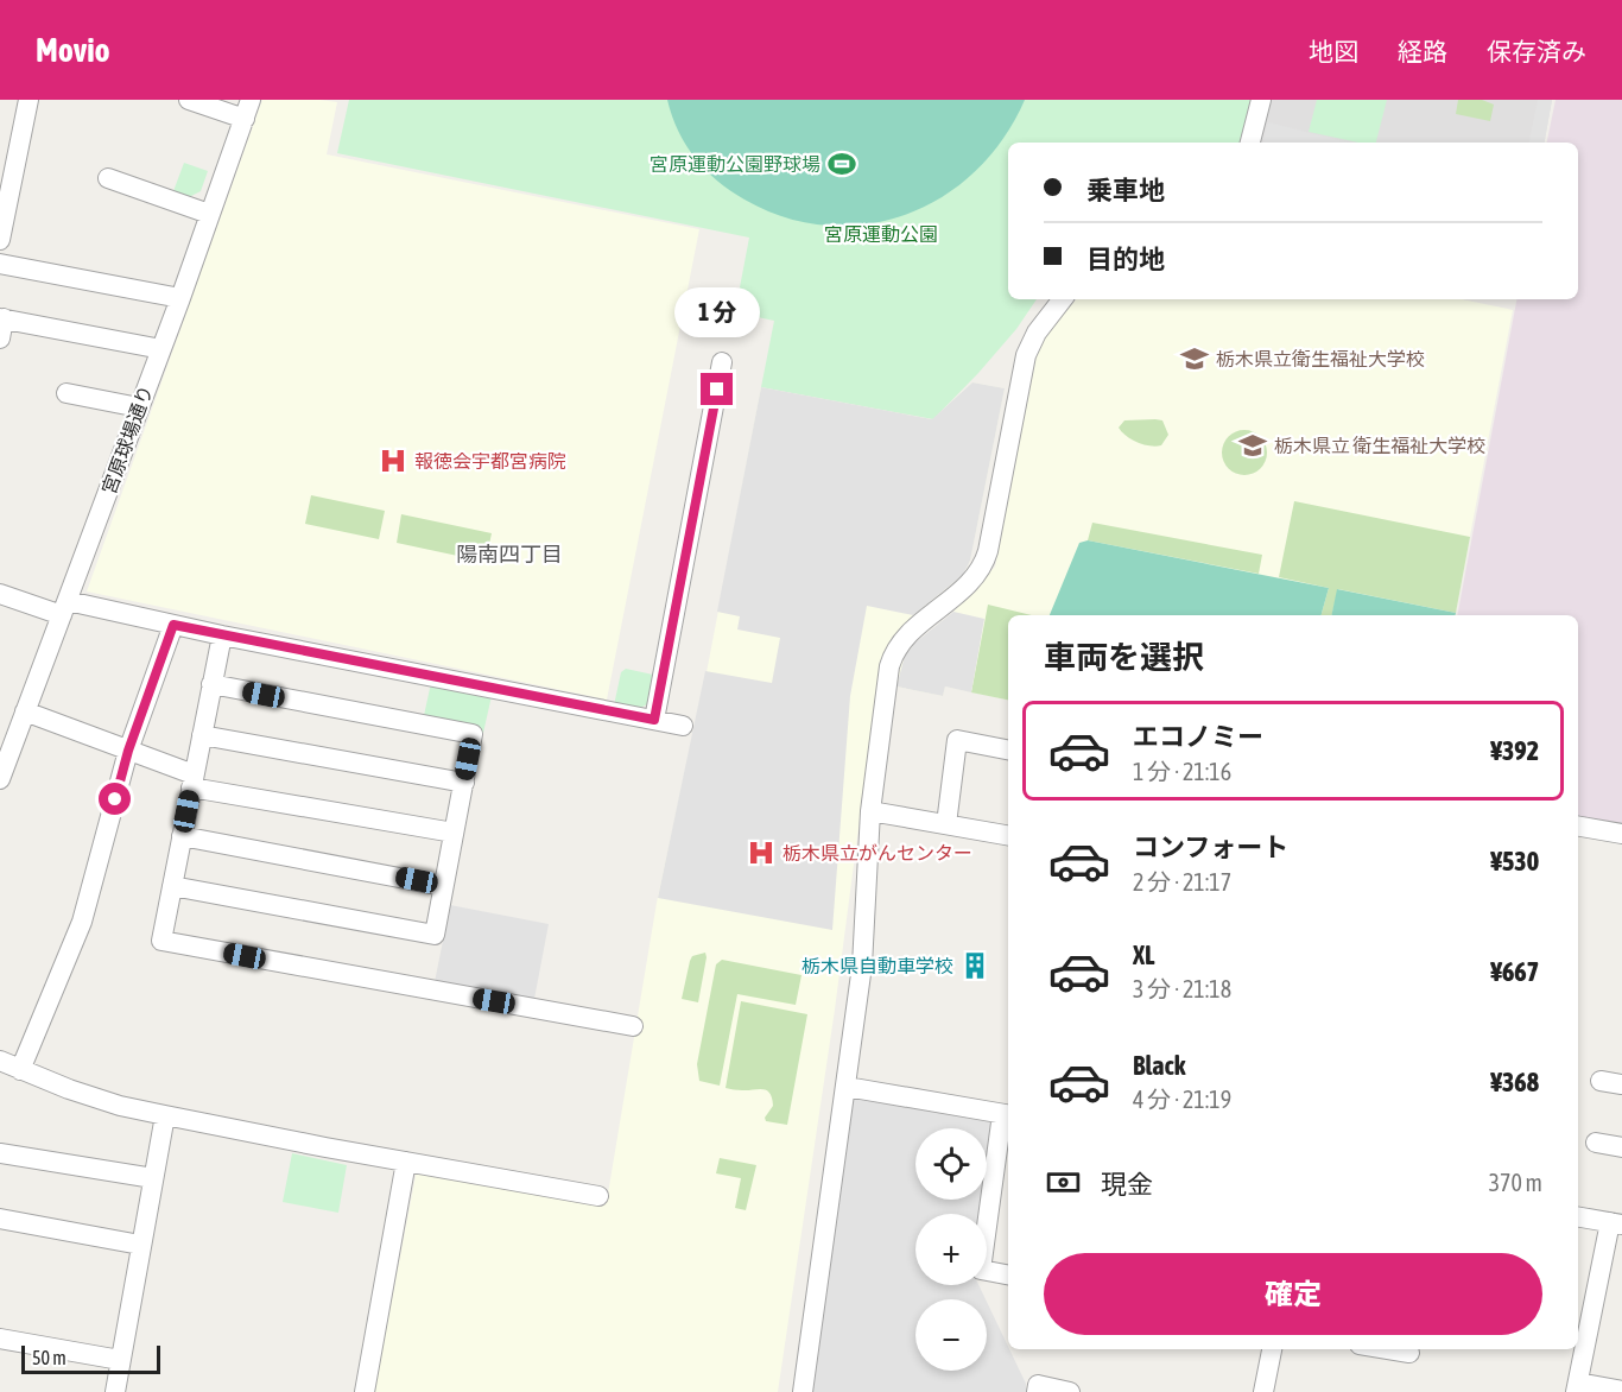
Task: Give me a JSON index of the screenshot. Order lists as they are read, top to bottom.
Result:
{
  "streets": {
    "street": ["宮原球場通り"]
  },
  "districts": ["陽南四丁目"],
  "parks": ["宮原運動公園"],
  "places": {
    "sports": ["宮原運動公園野球場"],
    "school or university": ["栃木県立衛生福祉大学校", "栃木県立 衛生福祉大学校"],
    "hospital": ["報徳会宇都宮病院", "栃木県立がんセンター"],
    "building": ["栃木県自動車学校"]
  },
  "scale_bar": "50 m",
  "page": {
    "header": "Movio",
    "nav": ["地図", "経路", "保存済み"],
    "banner": ["乗車地", "目的地"],
    "bubble": "1 分",
    "heading": "車両を選択",
    "list": [
      {
        "name": "エコノミー",
        "note": "1 分 · 21:16",
        "value": "¥392"
      },
      {
        "name": "コンフォート",
        "note": "2 分 · 21:17",
        "value": "¥530"
      },
      {
        "name": "XL",
        "note": "3 分 · 21:18",
        "value": "¥667"
      },
      {
        "name": "Black",
        "note": "4 分 · 21:19",
        "value": "¥368"
      }
    ],
    "map_buttons": ["+", "−"],
    "pay": ["現金", "370 m"],
    "buttons": "確定",
    "scale": "50 m"
  }
}
